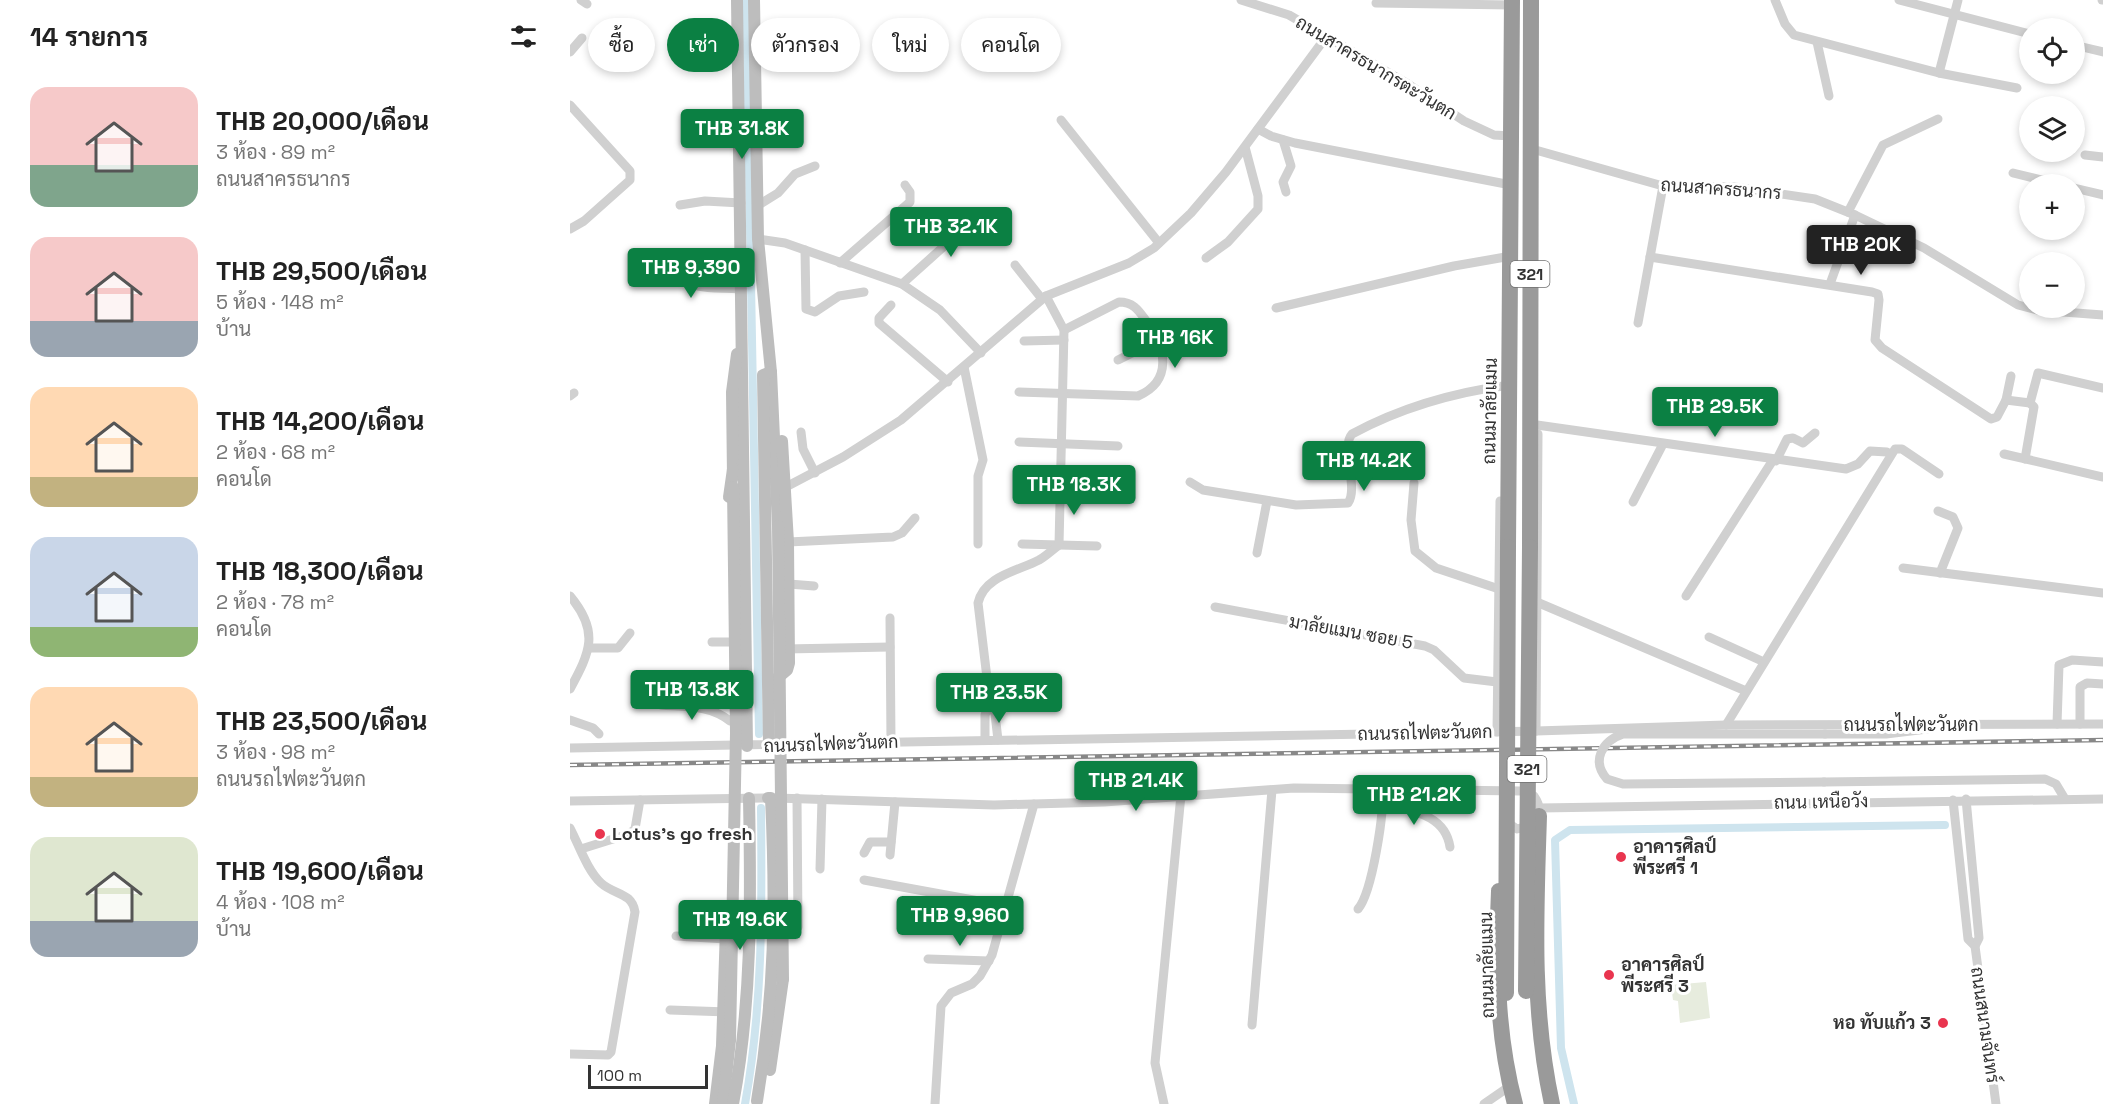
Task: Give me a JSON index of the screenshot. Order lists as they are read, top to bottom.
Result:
{
  "streets": {
    "highway": ["321", "ถนนมาลัยแมน"],
    "street": [
      "ถนนสาครธนากรตะวันตก",
      "ถนนสาครธนากร",
      "มาลัยแมน ซอย 5",
      "ถนนรถไฟตะวันตก",
      "ถนน เหนือวัง",
      "ถนนสนามจันทร์"
    ]
  },
  "crossings": [
    ["ถนนสาครธนากรตะวันตก", "ถนนมาลัยแมน"],
    ["ถนนสาครธนากร", "321"],
    ["321", "ถนน เหนือวัง"],
    ["ถนน เหนือวัง", "ถนนสนามจันทร์"]
  ],
  "places": [
    "Lotus's go fresh",
    "อาคารศิลป์ พีระศรี 1",
    "อาคารศิลป์ พีระศรี 3",
    "หอ ทับแก้ว 3"
  ],
  "scale_bar": "100 m",
  "page": {
    "heading": "14 รายการ",
    "map_buttons": ["+", "−"],
    "chip": [
      "ซื้อ",
      "เช่า",
      "ตัวกรอง",
      "ใหม่",
      "คอนโด"
    ],
    "list": [
      {
        "name": "THB 20,000/เดือน",
        "note": "3 ห้อง · 89 m² · ถนนสาครธนากร"
      },
      {
        "name": "THB 29,500/เดือน",
        "note": "5 ห้อง · 148 m² · บ้าน"
      },
      {
        "name": "THB 14,200/เดือน",
        "note": "2 ห้อง · 68 m² · คอนโด"
      },
      {
        "name": "THB 18,300/เดือน",
        "note": "2 ห้อง · 78 m² · คอนโด"
      },
      {
        "name": "THB 23,500/เดือน",
        "note": "3 ห้อง · 98 m² · ถนนรถไฟตะวันตก"
      },
      {
        "name": "THB 19,600/เดือน",
        "note": "4 ห้อง · 108 m² · บ้าน"
      }
    ],
    "price": [
      "THB 31.8K",
      "THB 32.1K",
      "THB 20K",
      "THB 9,390",
      "THB 16K",
      "THB 29.5K",
      "THB 14.2K",
      "THB 18.3K",
      "THB 13.8K",
      "THB 23.5K",
      "THB 21.4K",
      "THB 21.2K",
      "THB 9,960",
      "THB 19.6K"
    ],
    "scale": "100 m"
  }
}
